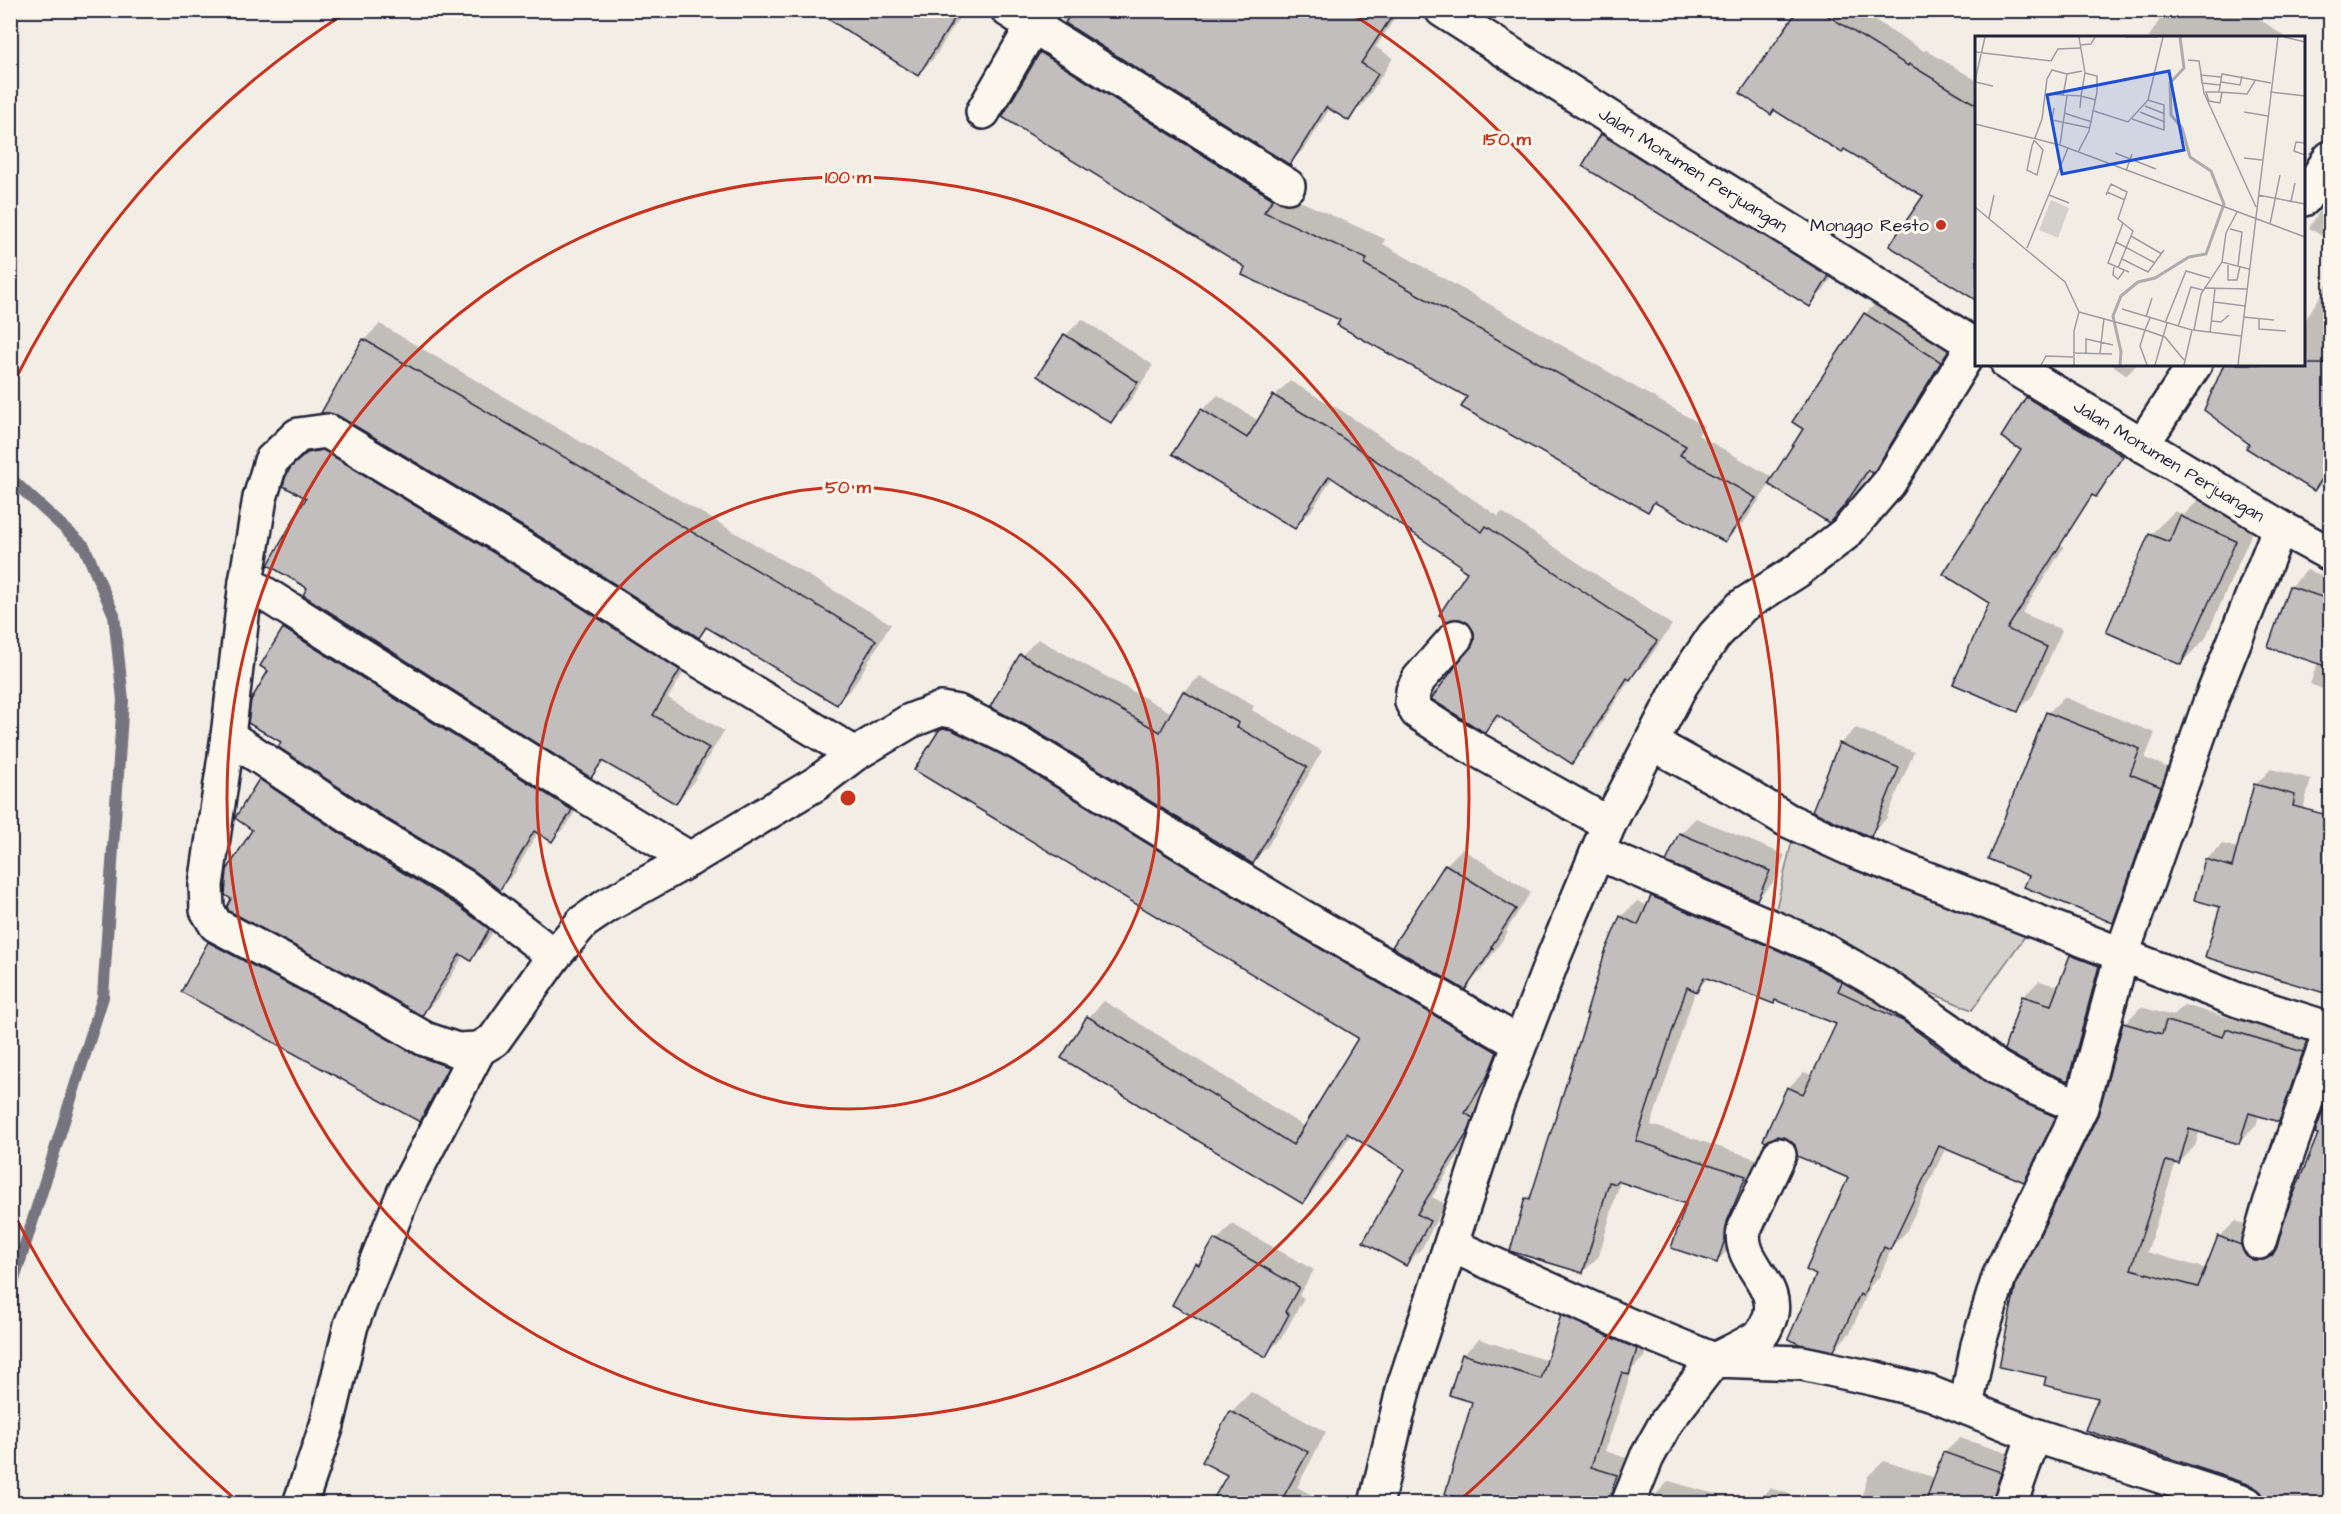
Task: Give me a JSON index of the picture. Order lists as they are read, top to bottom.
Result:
{
  "streets": {
    "street": ["Jalan Monumen Perjuangan"]
  },
  "places": ["Monggo Resto"],
  "rings": ["150 m", "100 m", "50 m"]
}
